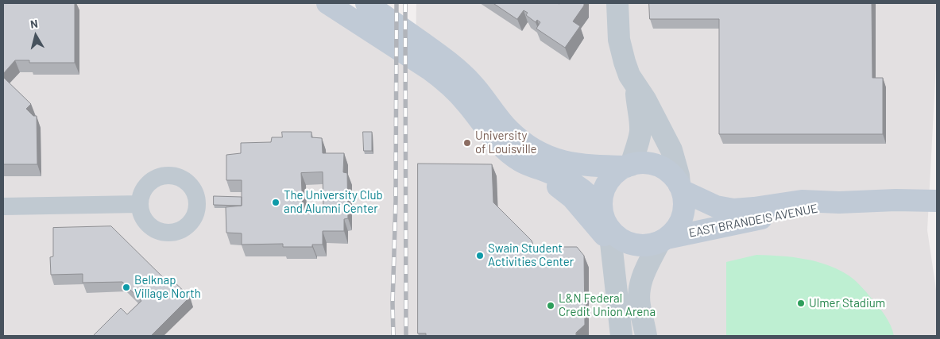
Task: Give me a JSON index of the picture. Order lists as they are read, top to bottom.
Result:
{
  "streets": {
    "main road": ["EAST BRANDEIS AVENUE"]
  },
  "places": [
    "University of Louisville",
    "The University Club and Alumni Center",
    "Swain Student Activities Center",
    "Belknap Village North",
    "Ulmer Stadium",
    "L&N Federal Credit Union Arena"
  ],
  "north": "top"
}
